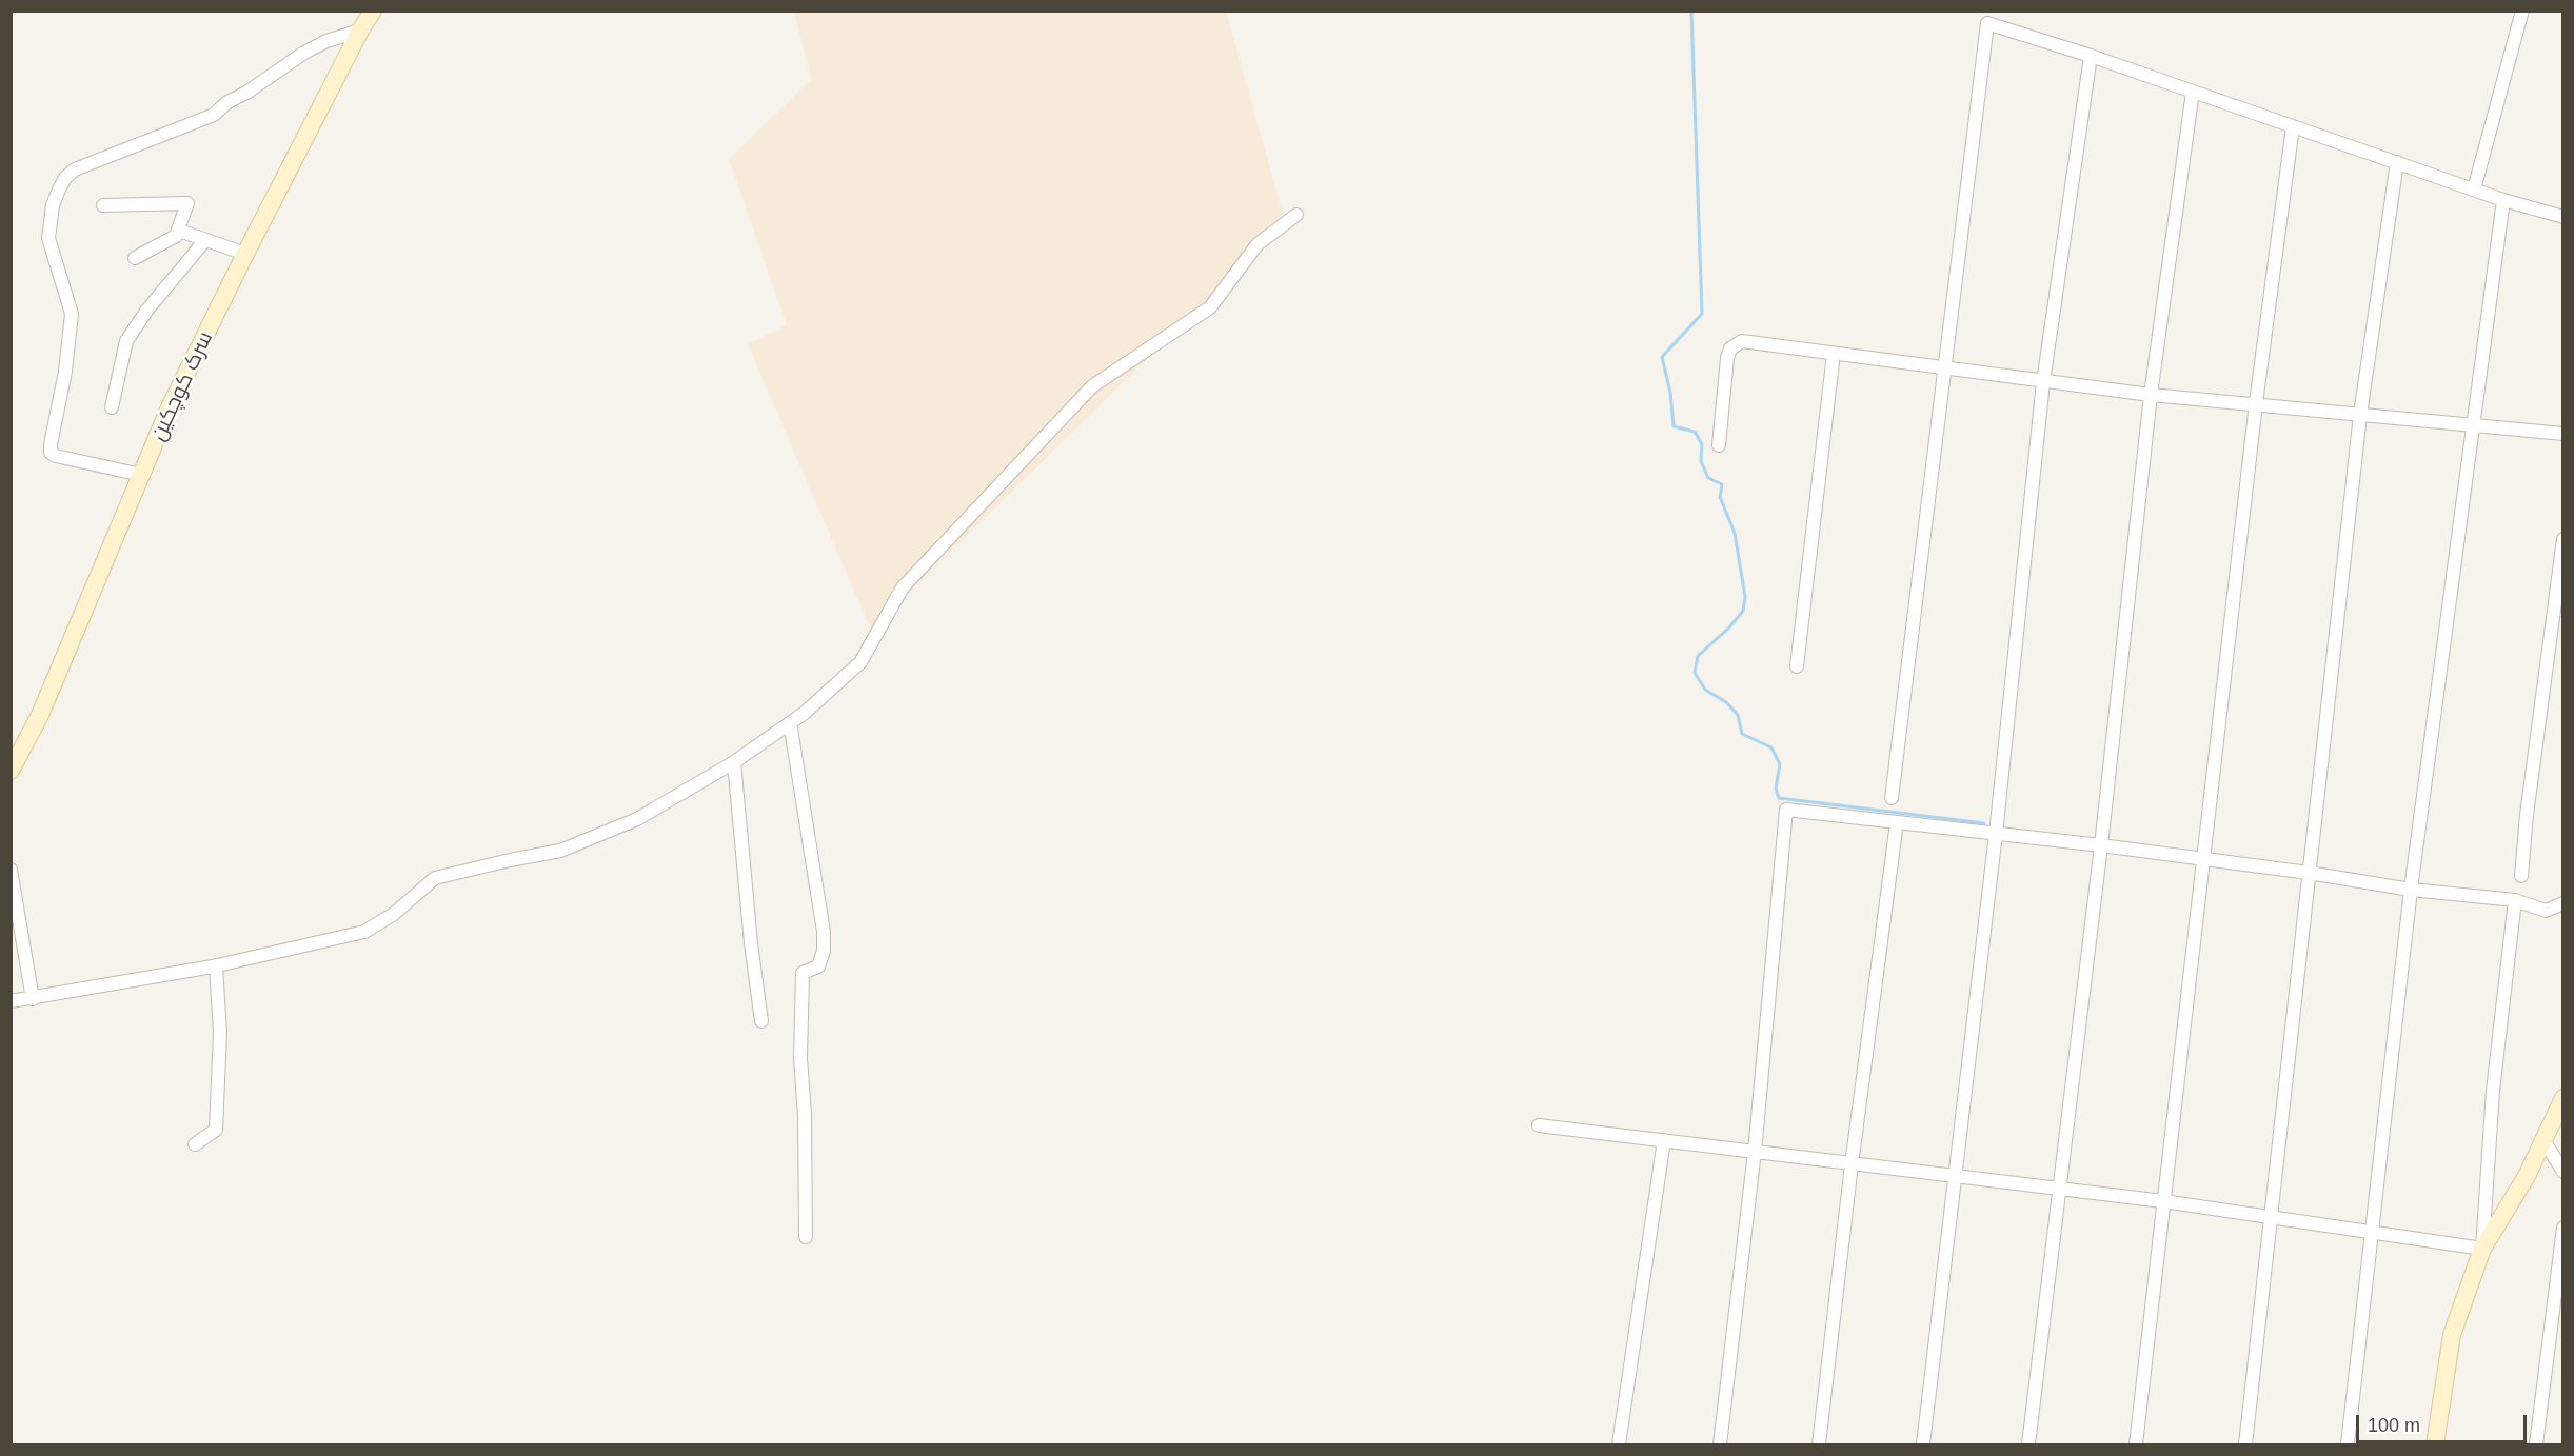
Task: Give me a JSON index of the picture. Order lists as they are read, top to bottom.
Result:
{
  "streets": {
    "main road": ["سرک کوچکین"]
  },
  "scale_bar": "100 m"
}
